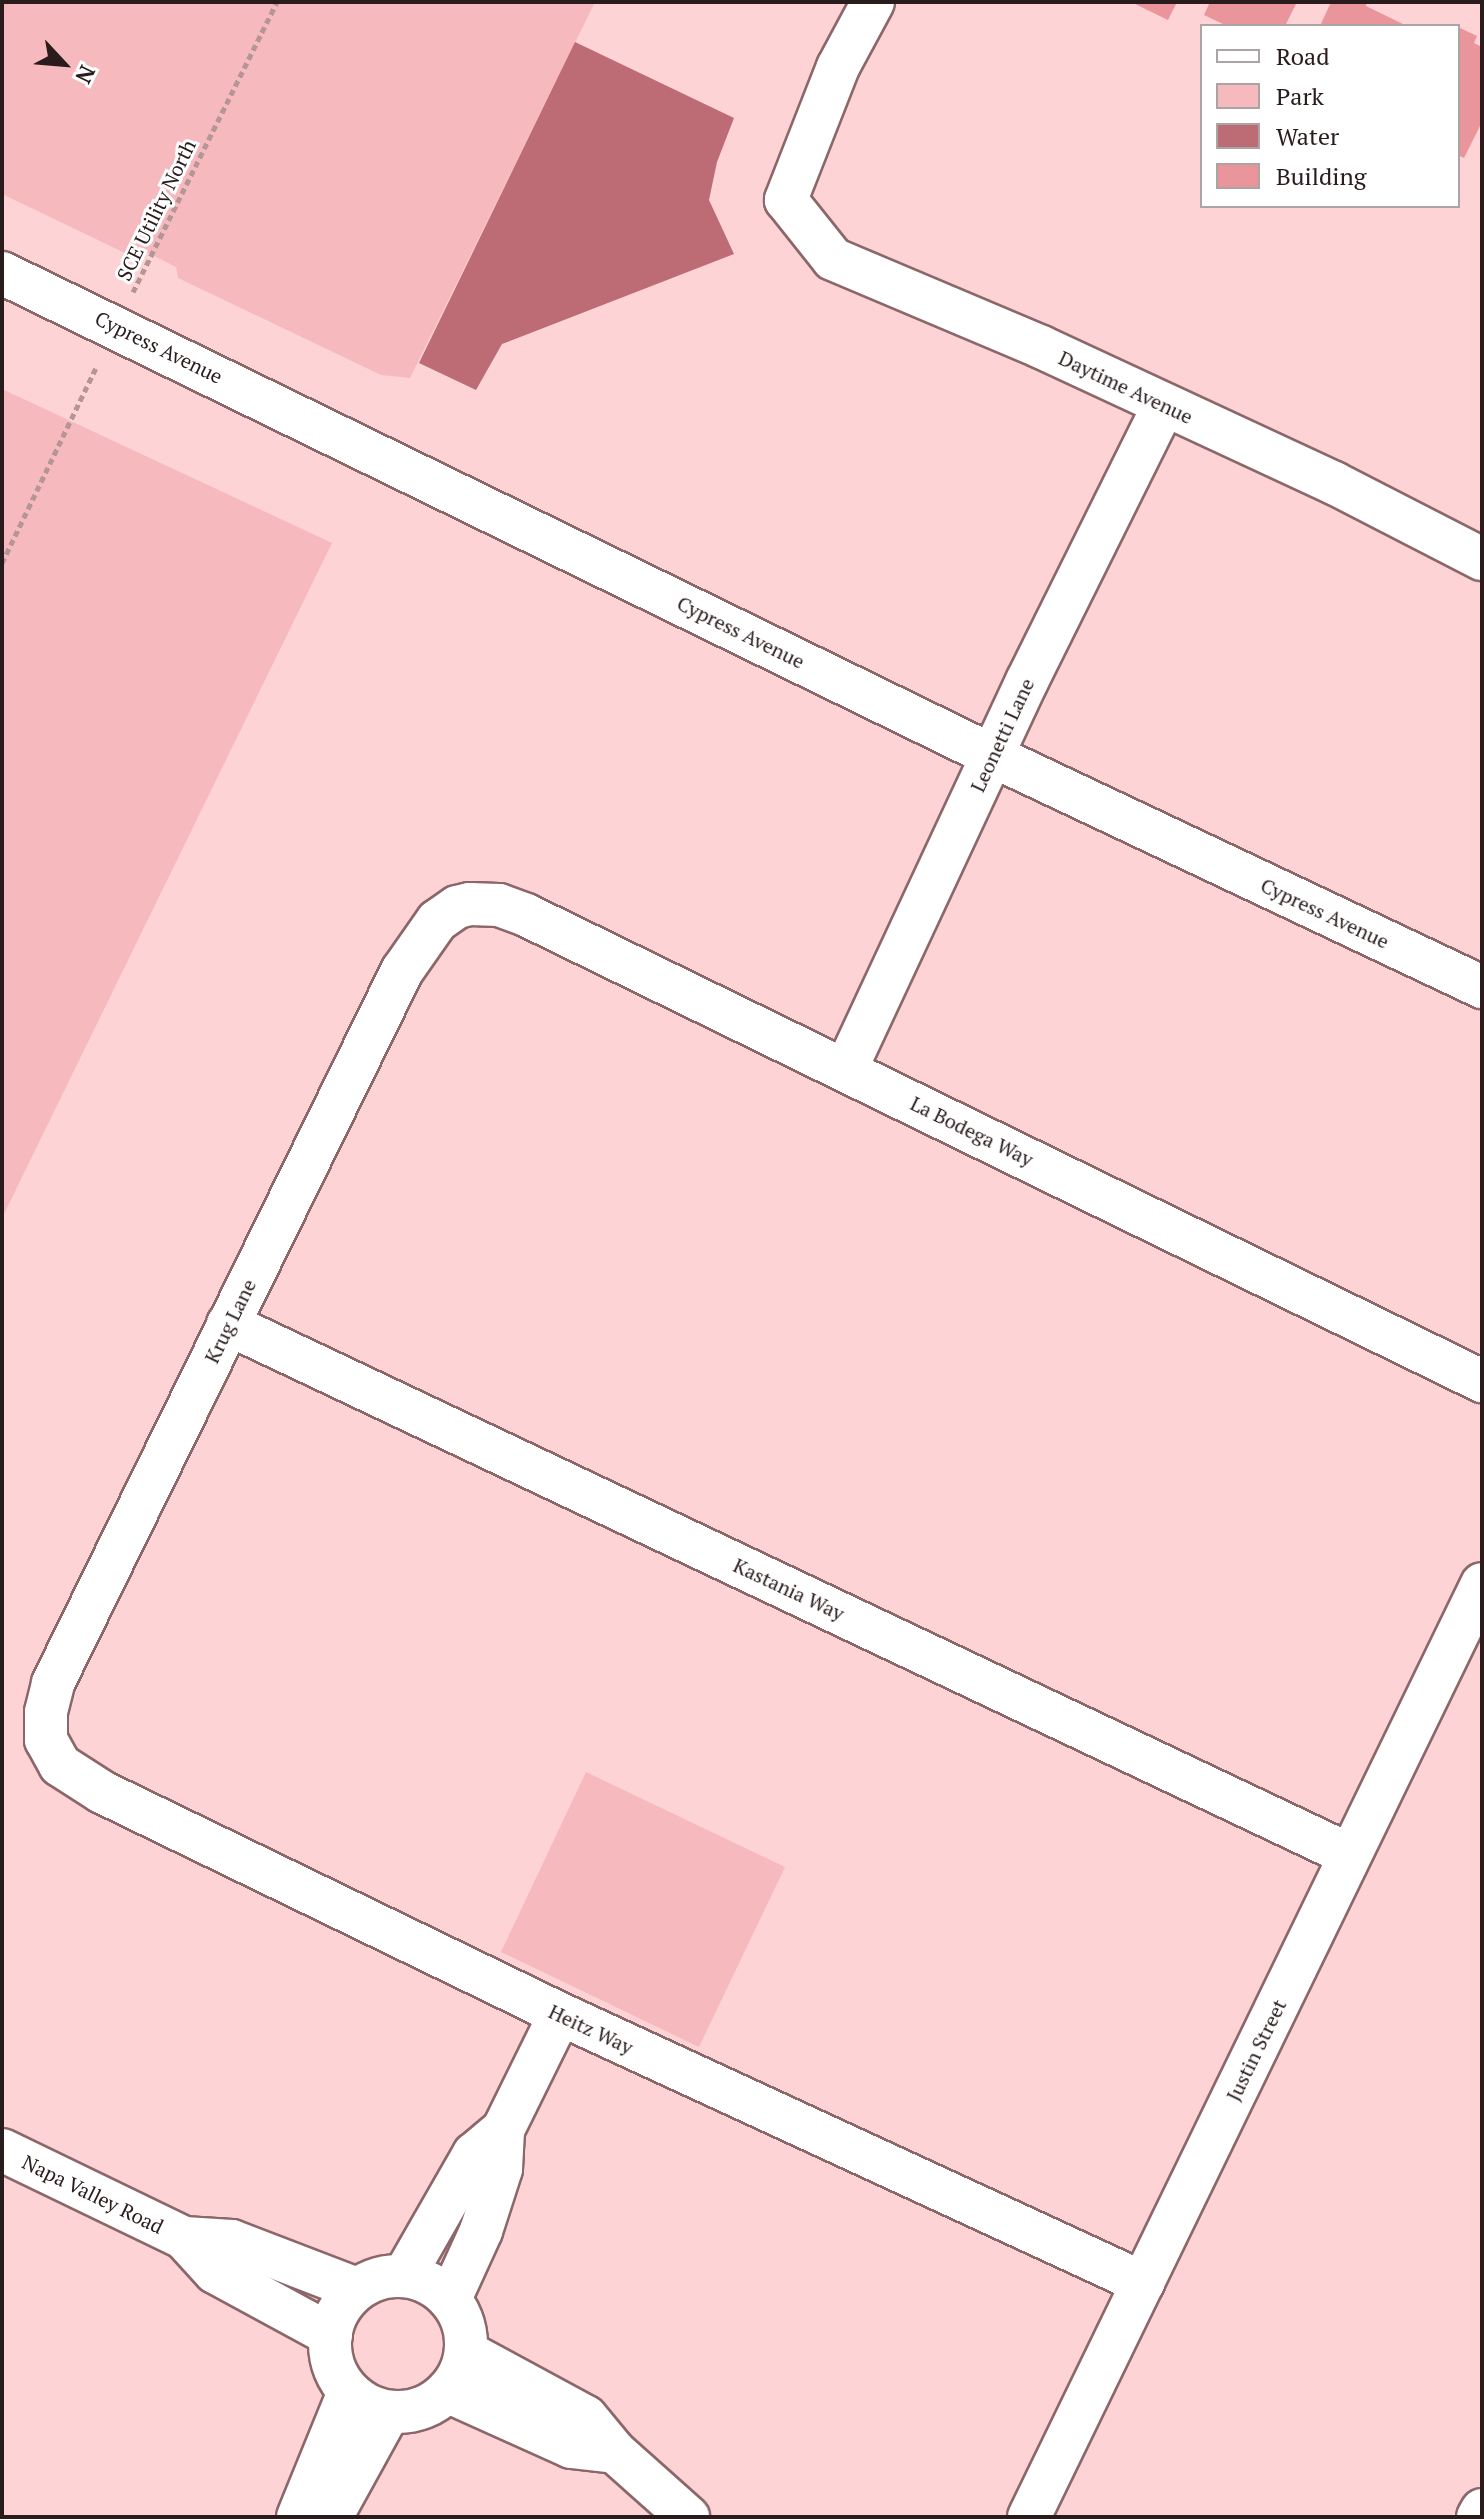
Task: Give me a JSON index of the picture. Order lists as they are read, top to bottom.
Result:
{
  "streets": {
    "street": [
      "Cypress Avenue",
      "Daytime Avenue",
      "Leonetti Lane",
      "La Bodega Way",
      "Krug Lane",
      "Kastania Way",
      "Heitz Way",
      "Justin Street",
      "Napa Valley Road"
    ],
    "path": ["SCE Utility North"]
  },
  "crossings": [
    ["SCE Utility North", "Cypress Avenue"],
    ["Cypress Avenue", "Leonetti Lane"],
    ["Daytime Avenue", "Leonetti Lane"],
    ["Leonetti Lane", "La Bodega Way"],
    ["La Bodega Way", "Krug Lane"],
    ["Krug Lane", "Kastania Way"],
    ["Krug Lane", "Heitz Way"],
    ["Kastania Way", "Justin Street"],
    ["Heitz Way", "Justin Street"]
  ],
  "legend": [
    "Road",
    "Park",
    "Water",
    "Building"
  ],
  "north": "bottom right"
}
